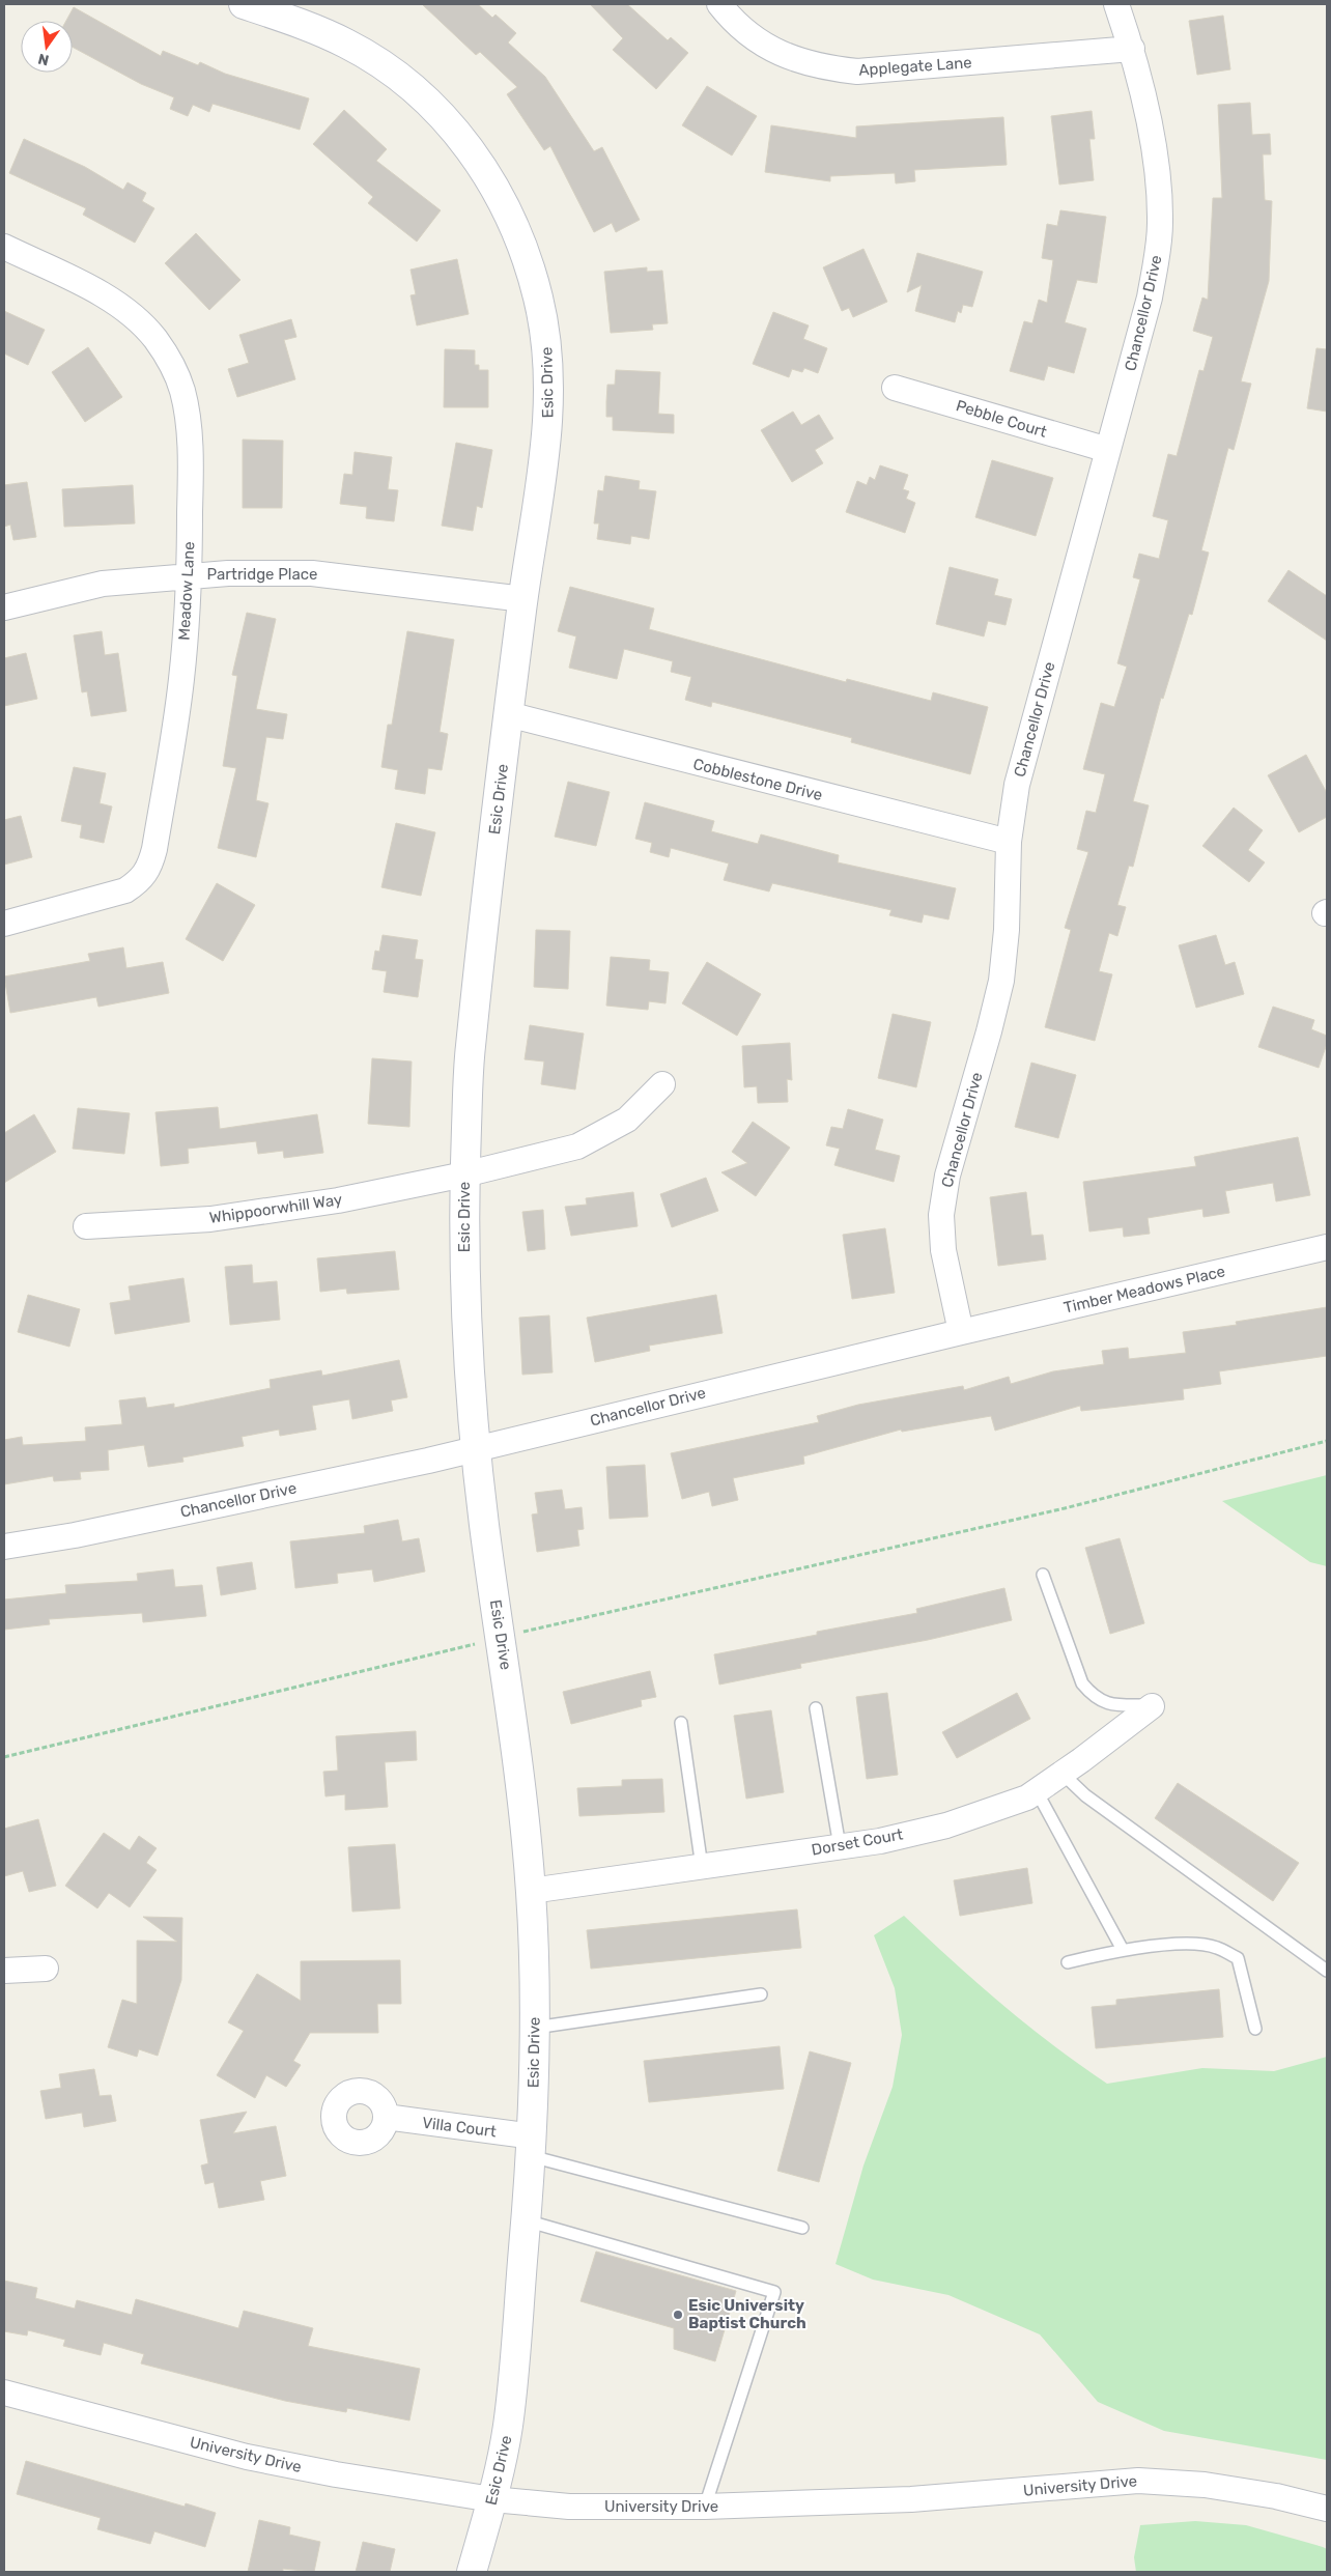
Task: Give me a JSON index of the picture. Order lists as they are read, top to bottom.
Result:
{
  "streets": {
    "street": [
      "Applegate Lane",
      "Chancellor Drive",
      "Esic Drive",
      "Pebble Court",
      "Partridge Place",
      "Meadow Lane",
      "Cobblestone Drive",
      "Whippoorwhill Way",
      "Timber Meadows Place",
      "Dorset Court",
      "Villa Court",
      "University Drive"
    ]
  },
  "crossings": [
    ["Applegate Lane", "Chancellor Drive"],
    ["Chancellor Drive", "Esic Drive"],
    ["Chancellor Drive", "Pebble Court"],
    ["Chancellor Drive", "Cobblestone Drive"],
    ["Chancellor Drive", "Timber Meadows Place"],
    ["Esic Drive", "Partridge Place"],
    ["Esic Drive", "Cobblestone Drive"],
    ["Esic Drive", "Whippoorwhill Way"],
    ["Esic Drive", "Dorset Court"],
    ["Esic Drive", "Villa Court"],
    ["Esic Drive", "University Drive"],
    ["Partridge Place", "Meadow Lane"]
  ],
  "places": ["Esic University Baptist Church"],
  "north": "bottom"
}
